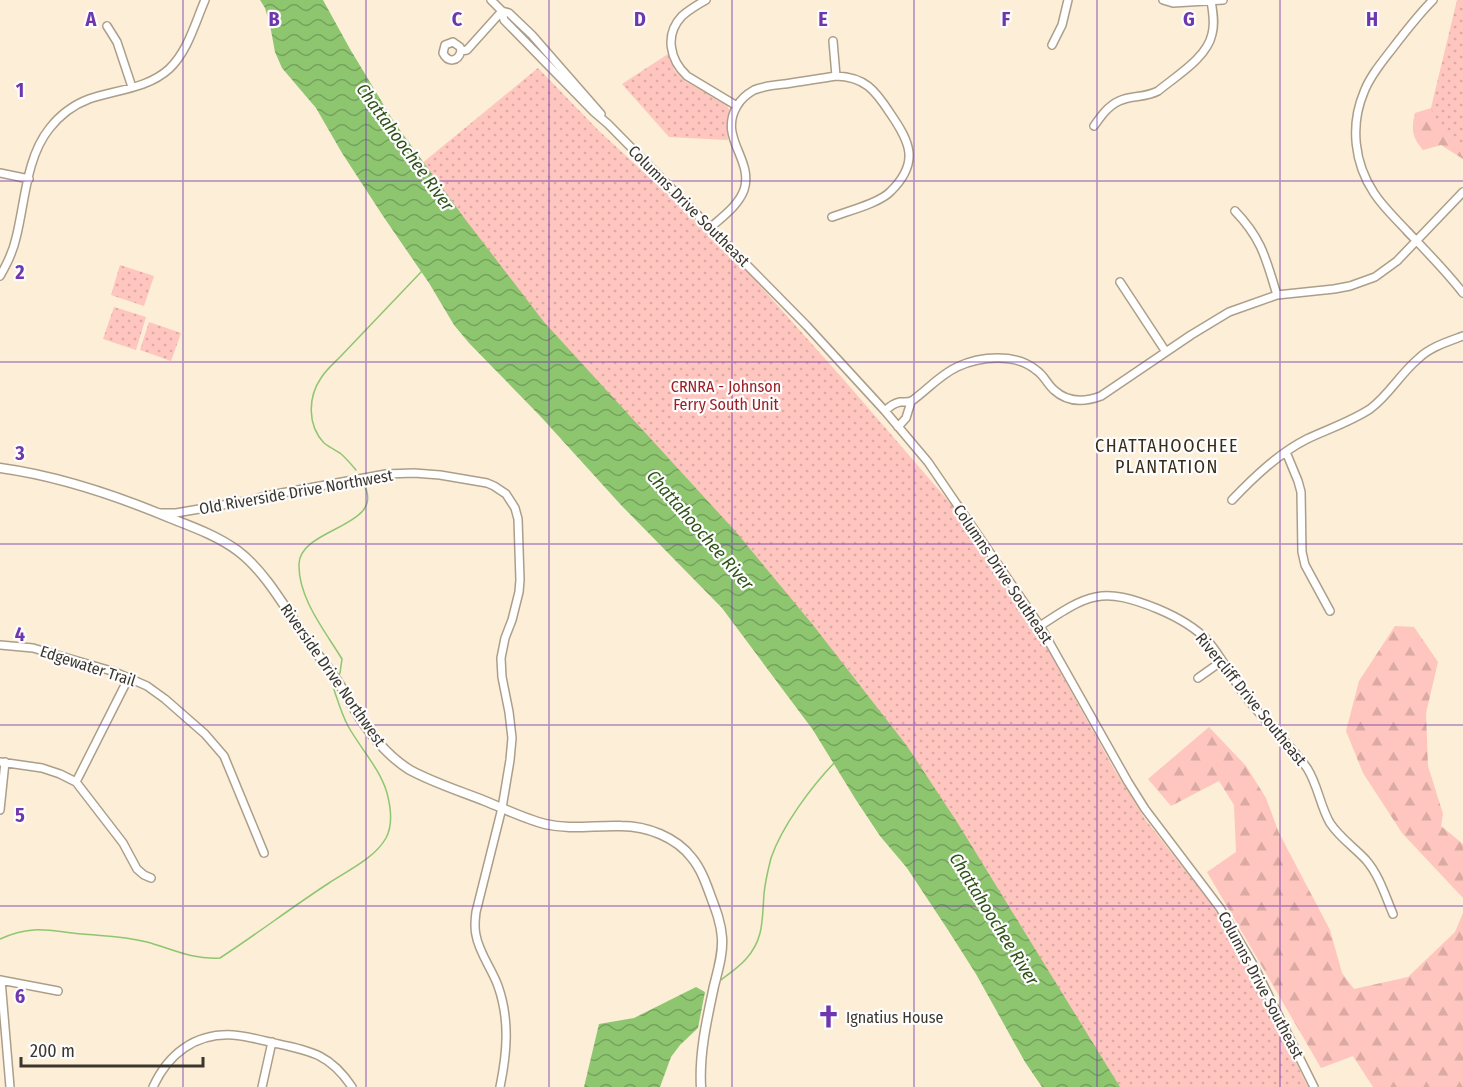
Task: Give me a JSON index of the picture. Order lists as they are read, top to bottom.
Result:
{
  "streets": {
    "street": [
      "Columns Drive Southeast",
      "Old Riverside Drive Northwest",
      "Edgewater Trail",
      "Riverside Drive Northwest",
      "Rivercliff Drive Southeast"
    ]
  },
  "crossings": [
    ["Columns Drive Southeast", "Rivercliff Drive Southeast"],
    ["Old Riverside Drive Northwest", "Riverside Drive Northwest"]
  ],
  "districts": ["CHATTAHOOCHEE PLANTATION"],
  "water": ["Chattahoochee River"],
  "parks": ["CRNRA - Johnson Ferry South Unit"],
  "places": {
    "church": ["Ignatius House"]
  },
  "scale_bar": "200 m",
  "grid": {
    "columns": [
      "A",
      "B",
      "C",
      "D",
      "E",
      "F",
      "G",
      "H"
    ],
    "rows": [
      "1",
      "2",
      "3",
      "4",
      "5",
      "6"
    ]
  }
}
